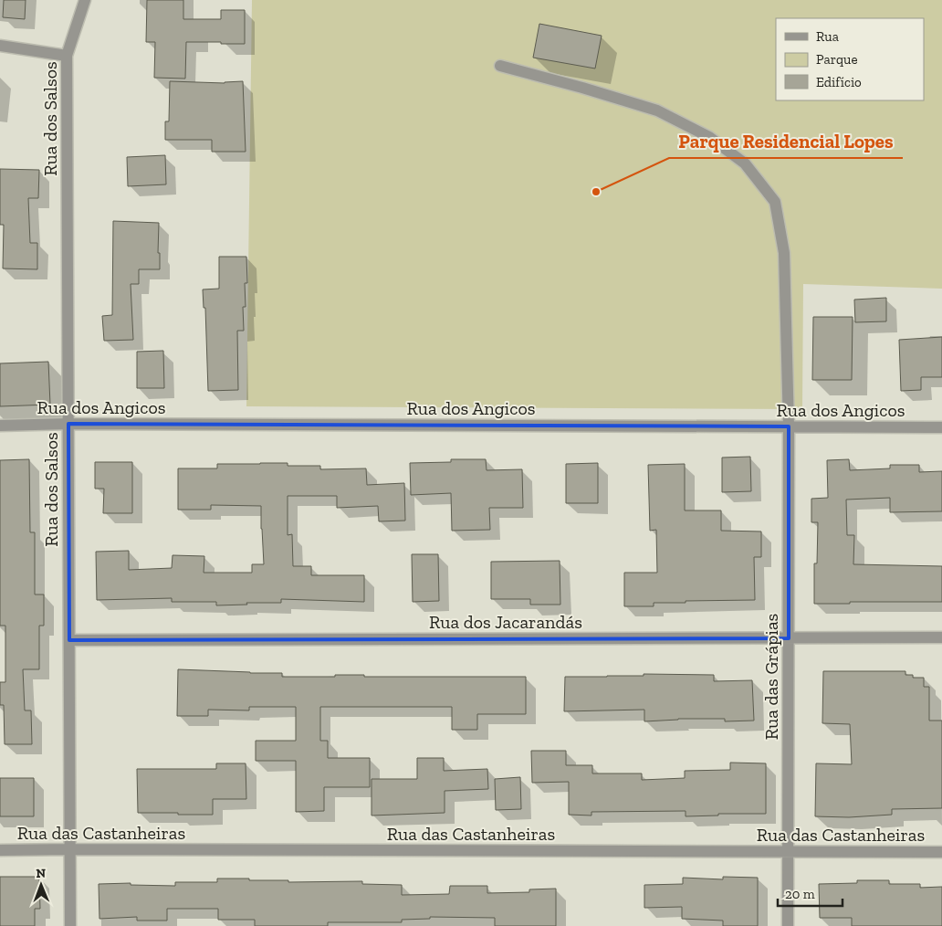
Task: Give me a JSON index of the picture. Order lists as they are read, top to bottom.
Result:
{
  "streets": {
    "street": [
      "Rua dos Salsos",
      "Rua dos Angicos",
      "Rua dos Jacarandás",
      "Rua das Grápias",
      "Rua das Castanheiras"
    ]
  },
  "crossings": [
    ["Rua dos Salsos", "Rua dos Angicos"],
    ["Rua dos Salsos", "Rua dos Jacarandás"],
    ["Rua dos Salsos", "Rua das Castanheiras"],
    ["Rua dos Angicos", "Rua das Grápias"],
    ["Rua dos Jacarandás", "Rua das Grápias"],
    ["Rua das Grápias", "Rua das Castanheiras"]
  ],
  "places": ["Parque Residencial Lopes"],
  "legend": ["Rua", "Parque", "Edifício"],
  "scale_bar": "20 m",
  "north": "top"
}
